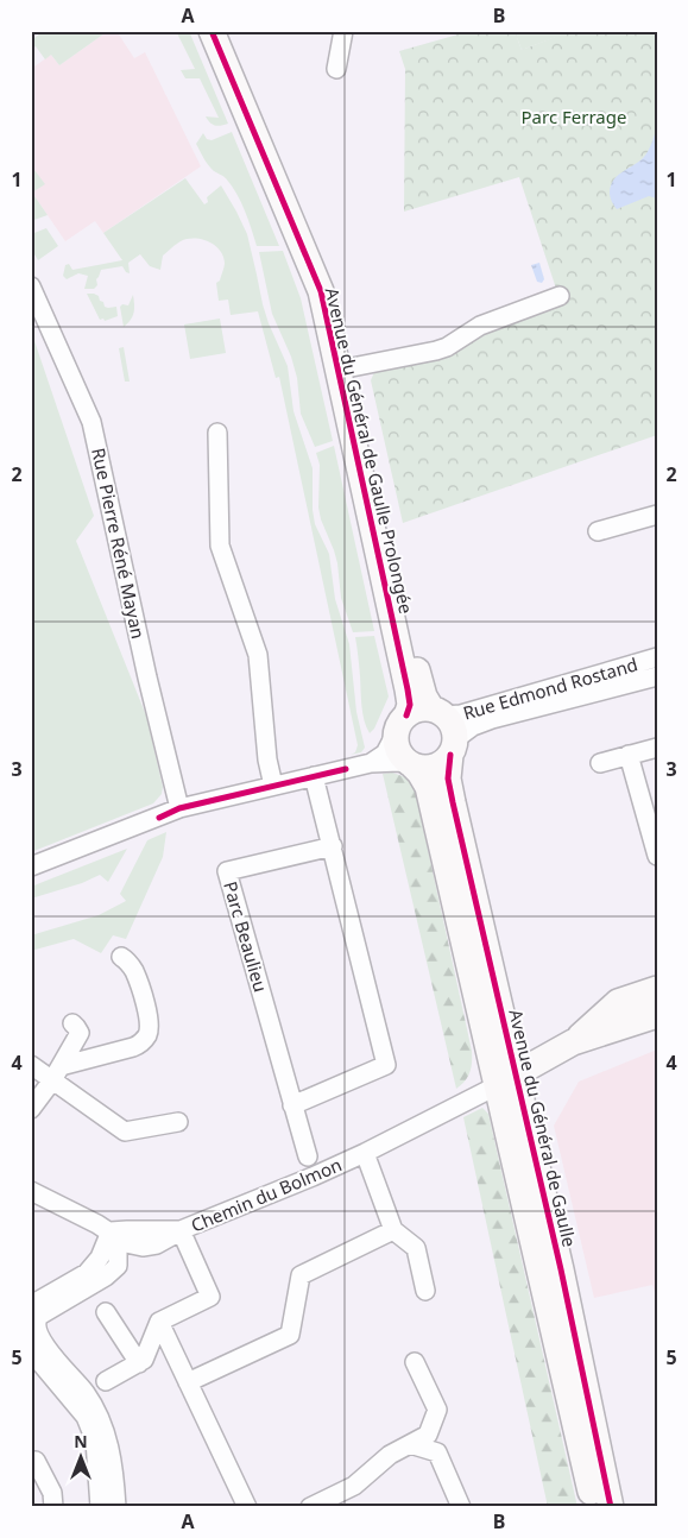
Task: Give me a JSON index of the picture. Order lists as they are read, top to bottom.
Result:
{
  "streets": {
    "street": [
      "Avenue du Général de Gaulle Prolongée",
      "Rue Pierre Réné Mayan",
      "Rue Edmond Rostand",
      "Parc Beaulieu",
      "Avenue du Général de Gaulle",
      "Chemin du Bolmon"
    ]
  },
  "crossings": [
    ["Avenue du Général de Gaulle Prolongée", "Rue Edmond Rostand"],
    ["Avenue du Général de Gaulle Prolongée", "Avenue du Général de Gaulle"],
    ["Rue Edmond Rostand", "Avenue du Général de Gaulle"],
    ["Avenue du Général de Gaulle", "Chemin du Bolmon"]
  ],
  "parks": ["Parc Ferrage"],
  "north": "top",
  "grid": {
    "columns": ["A", "B"],
    "rows": [
      "1",
      "2",
      "3",
      "4",
      "5"
    ]
  }
}
